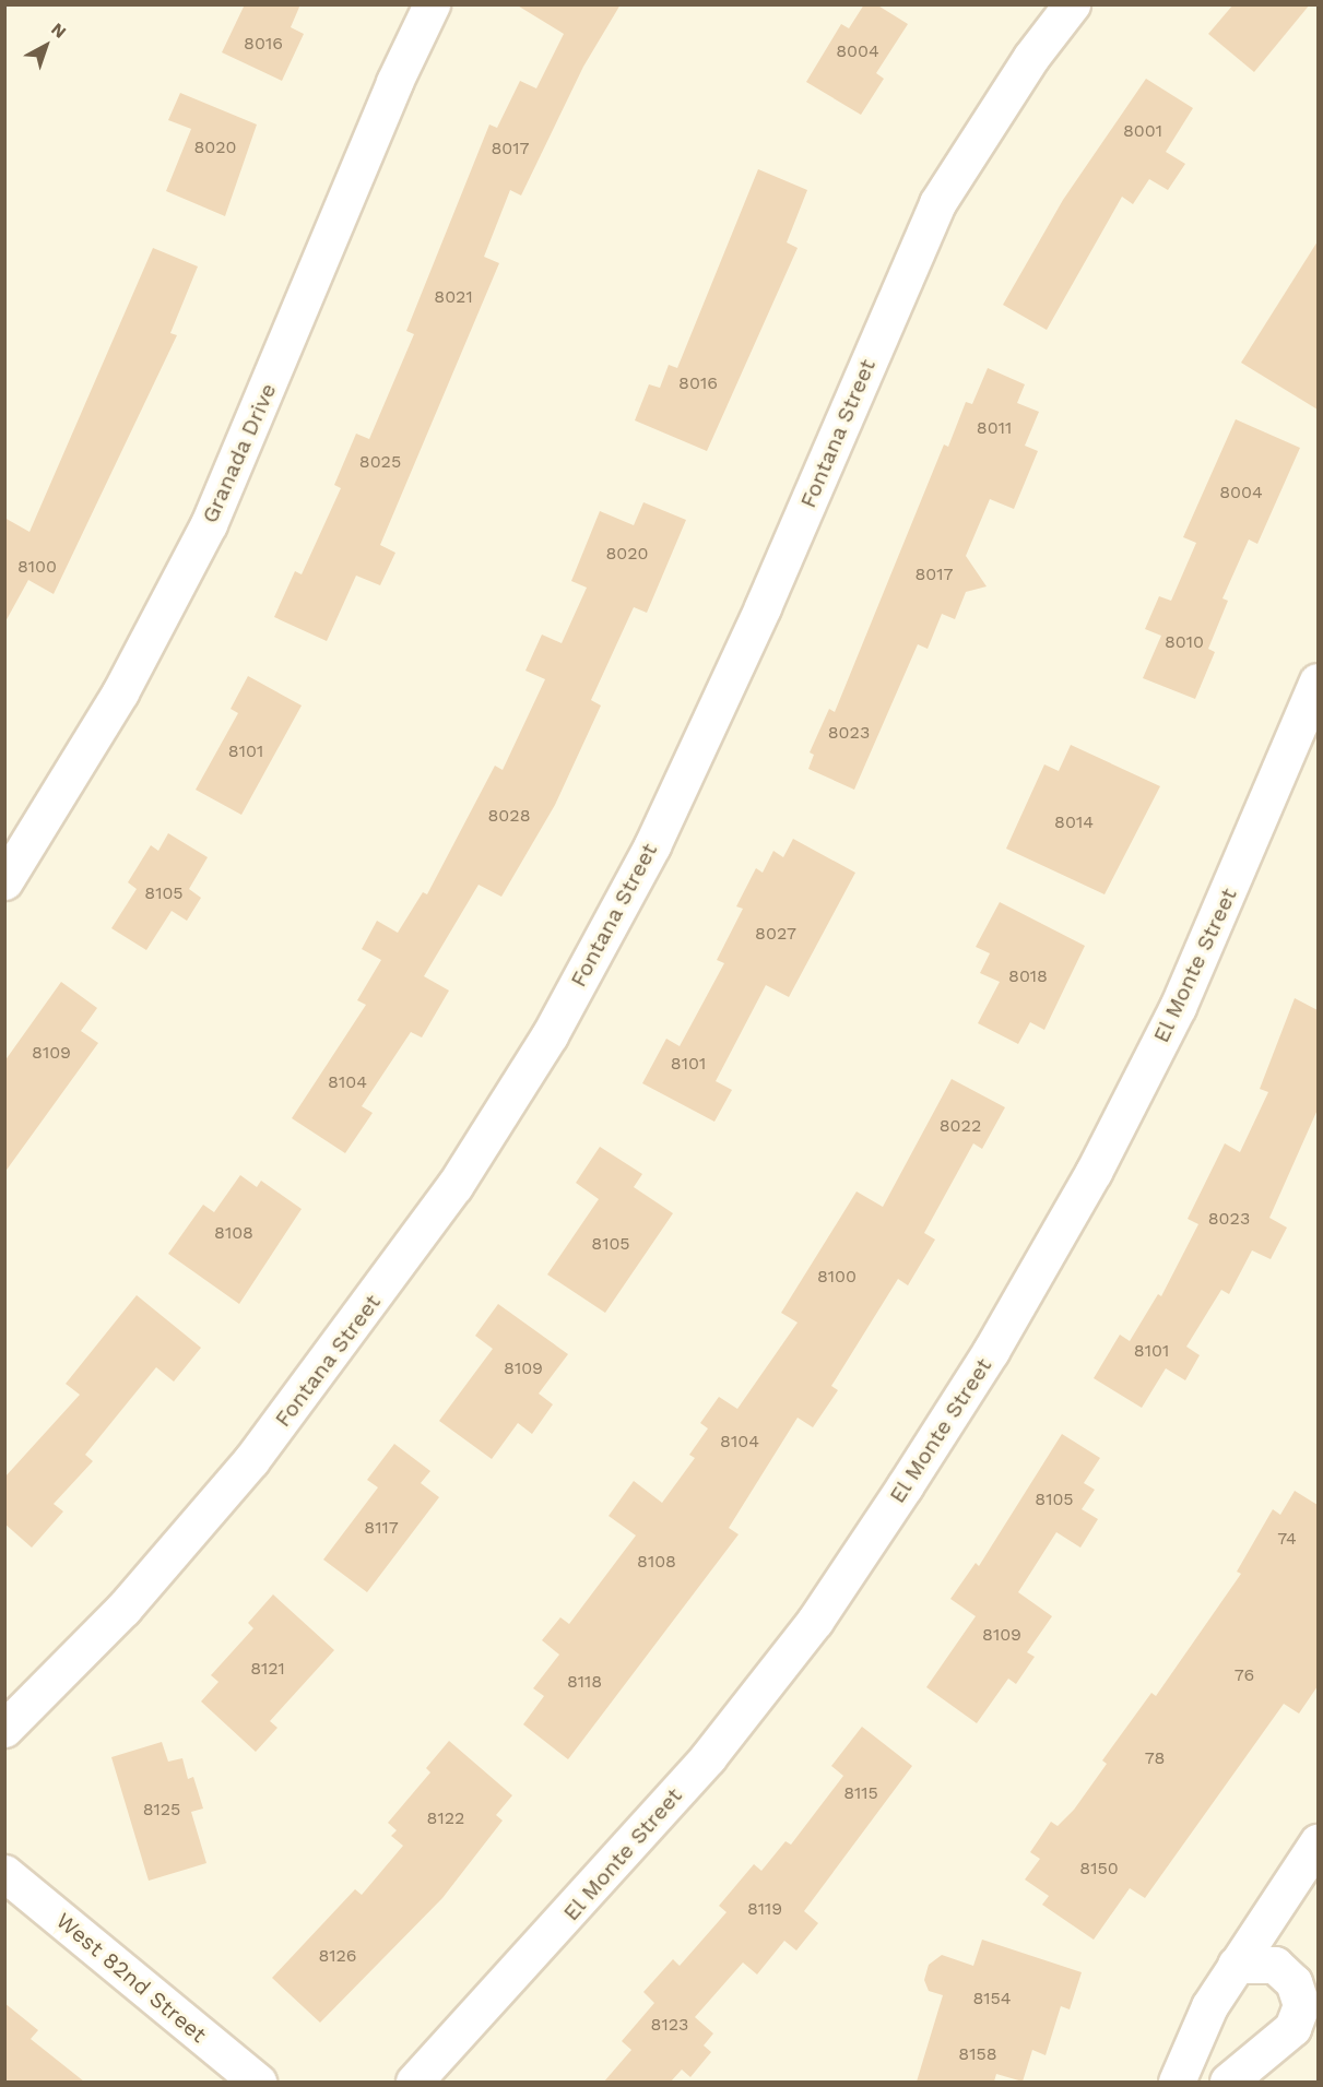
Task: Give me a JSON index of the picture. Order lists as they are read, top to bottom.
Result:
{
  "streets": {
    "street": [
      "Fontana Street",
      "Granada Drive",
      "El Monte Street",
      "West 82nd Street"
    ]
  },
  "house_numbers": [
    "8016",
    "8004",
    "8001",
    "8020",
    "8017",
    "8021",
    "8016",
    "8011",
    "8025",
    "8004",
    "8020",
    "8100",
    "8017",
    "8010",
    "8023",
    "8101",
    "8028",
    "8014",
    "8105",
    "8027",
    "8018",
    "8109",
    "8101",
    "8104",
    "8022",
    "8023",
    "8108",
    "8105",
    "8100",
    "8101",
    "8109",
    "8104",
    "8105",
    "8117",
    "74",
    "8108",
    "8109",
    "8121",
    "76",
    "8118",
    "78",
    "8115",
    "8125",
    "8122",
    "8150",
    "8119",
    "8126",
    "8154",
    "8123",
    "8158"
  ],
  "north": "top right"
}
